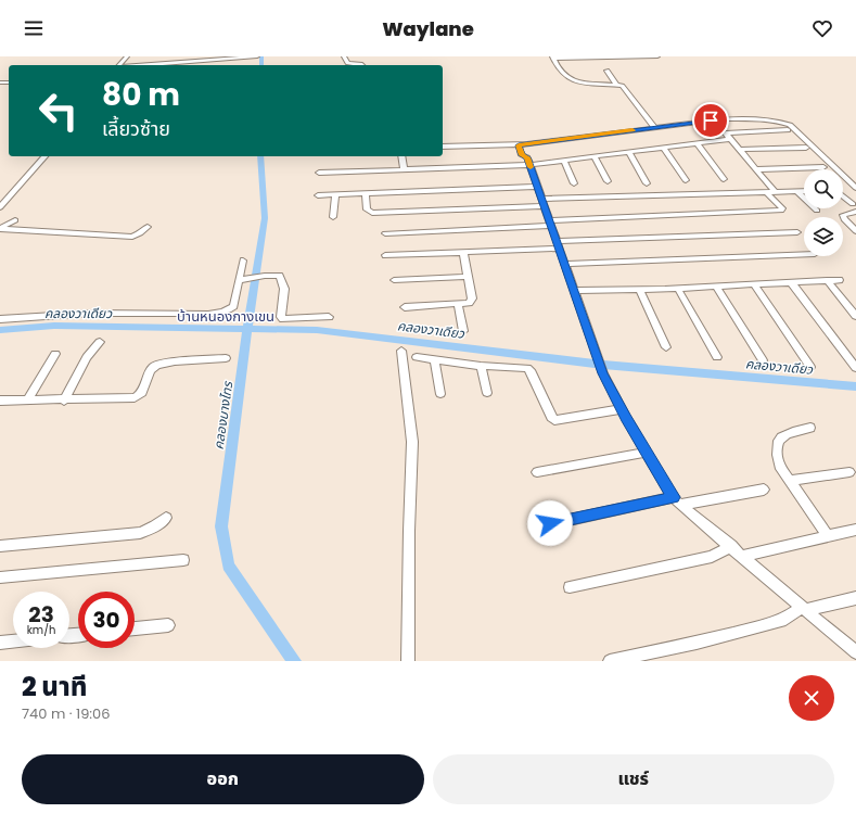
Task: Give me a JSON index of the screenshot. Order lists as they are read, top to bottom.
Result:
{
  "districts": ["บ้านหนองกางเขน"],
  "water": ["คลองวาเดียว", "คลองบางไทร"],
  "page": {
    "header": "Waylane",
    "turn": ["80 m", "เลี้ยวซ้าย"],
    "speed": "23 km/h",
    "limit": "30",
    "heading": ["2 นาที", "740 m · 19:06"],
    "buttons": ["ออก", "แชร์"]
  }
}
